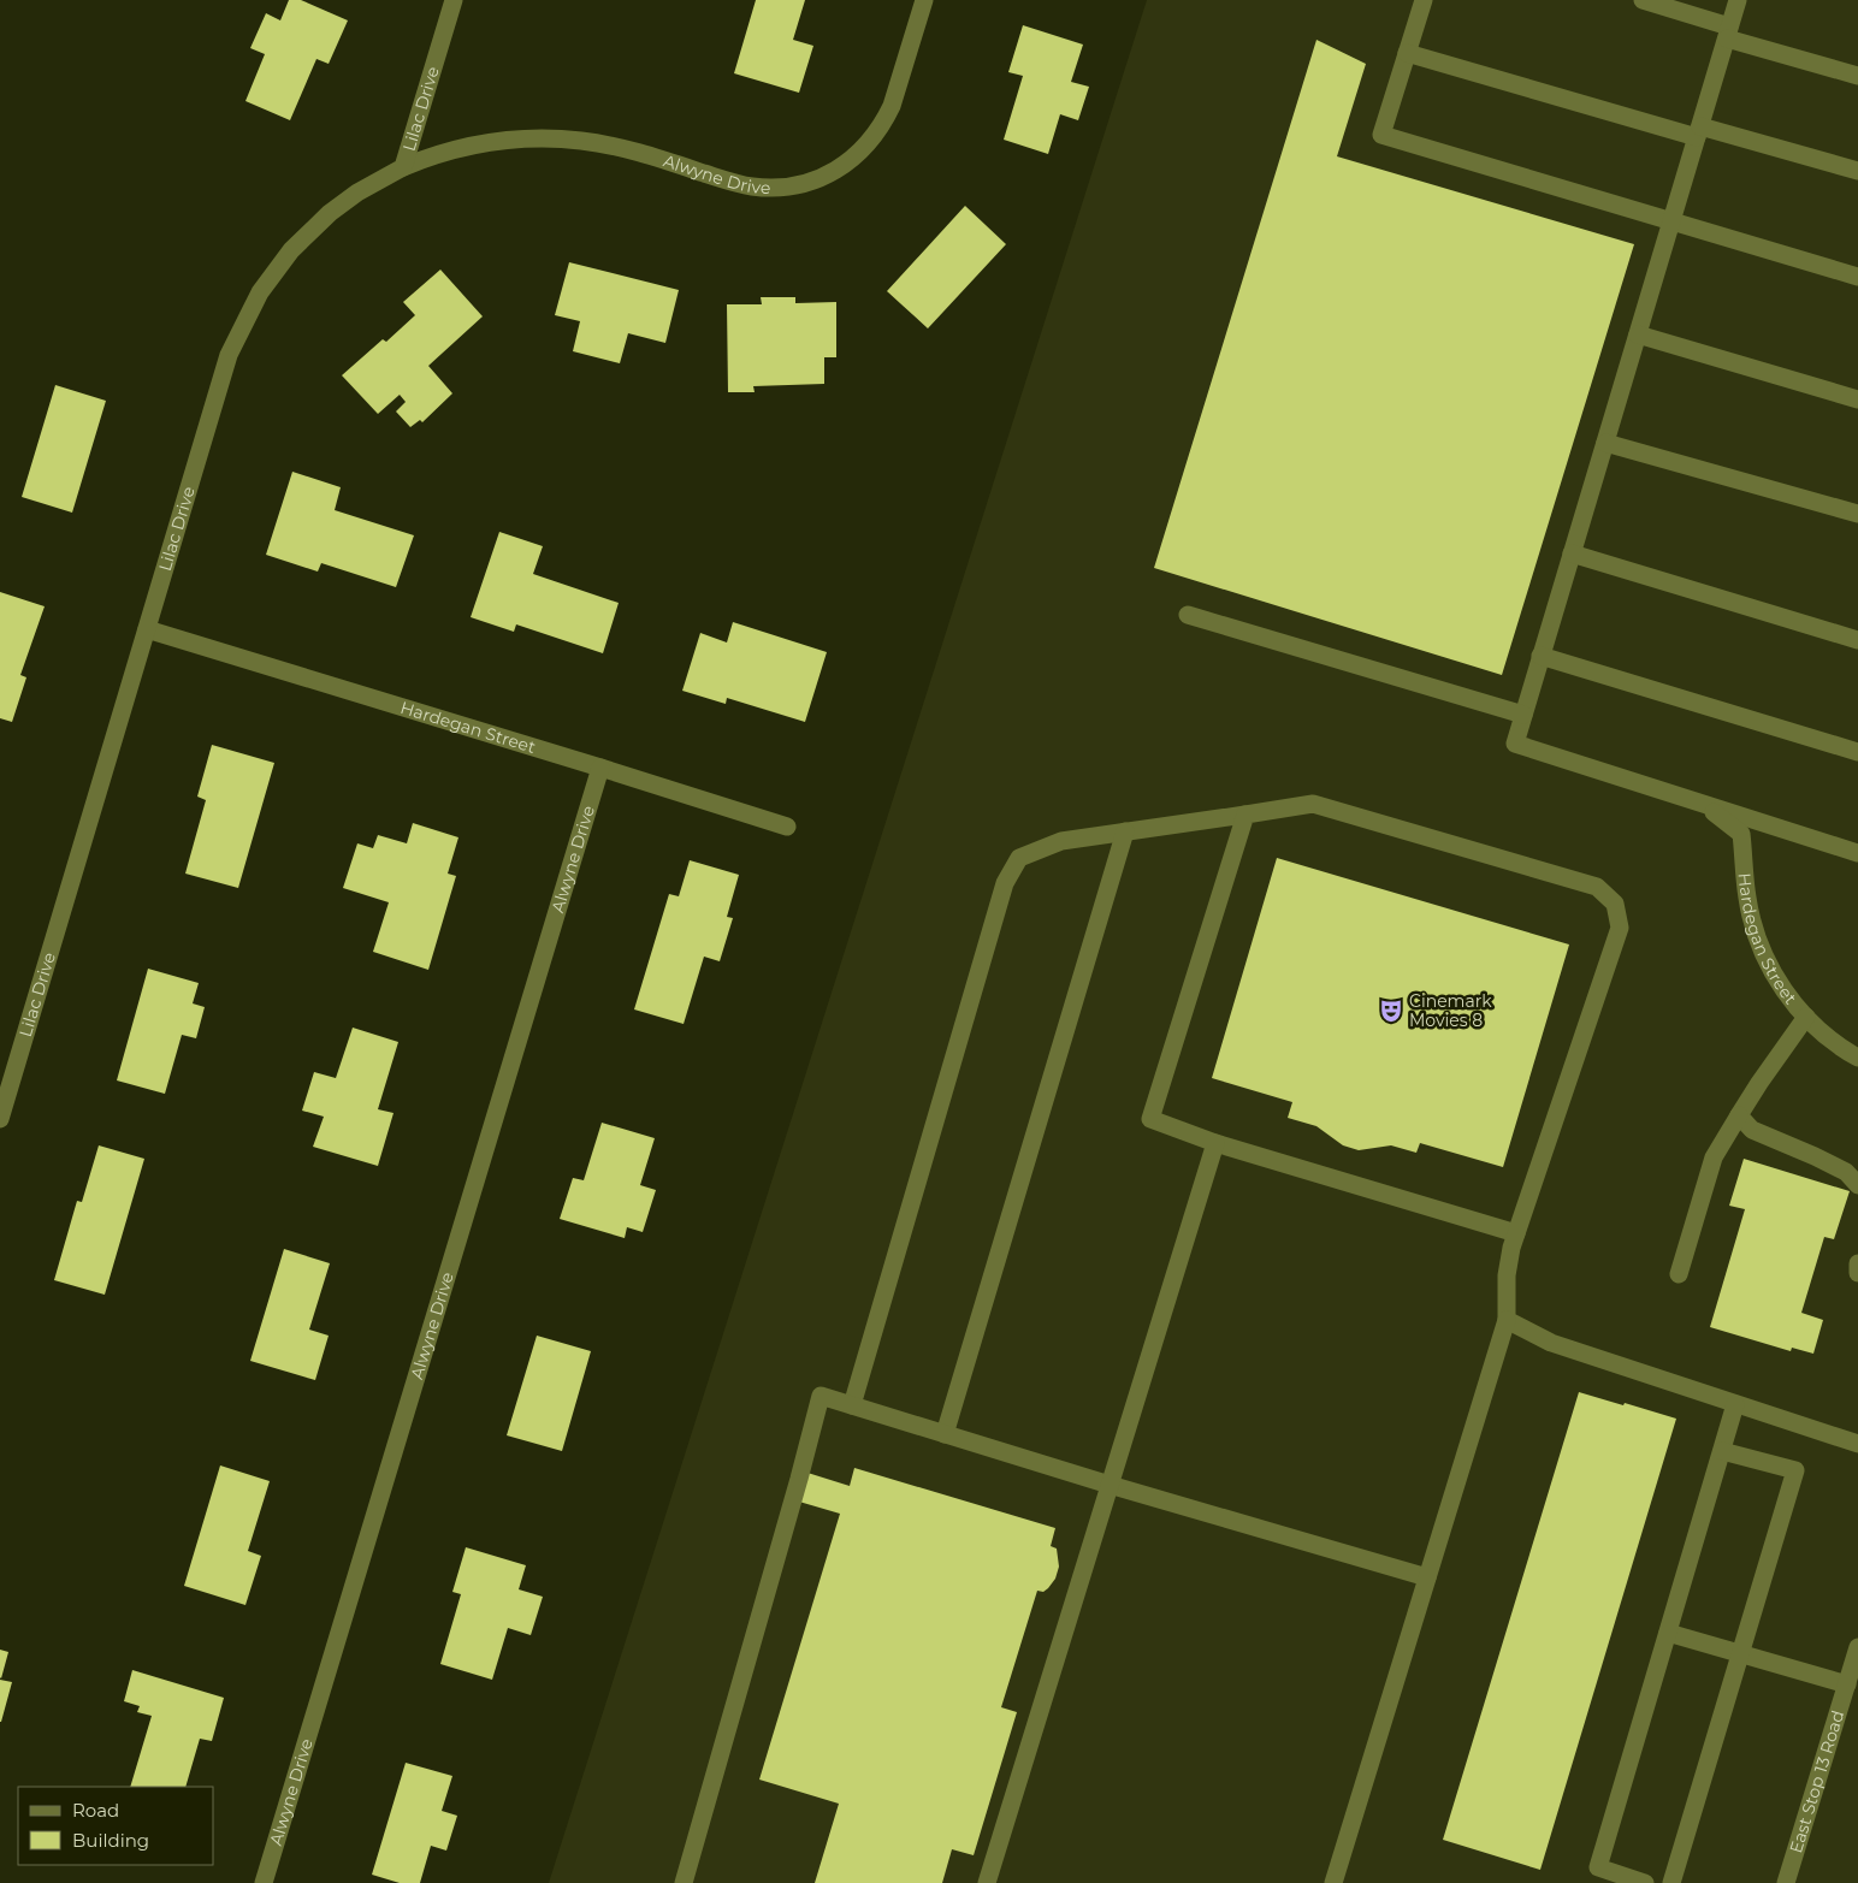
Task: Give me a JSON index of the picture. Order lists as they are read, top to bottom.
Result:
{
  "streets": {
    "street": [
      "Lilac Drive",
      "Alwyne Drive",
      "Hardegan Street",
      "East Stop 13 Road"
    ]
  },
  "crossings": [
    ["Lilac Drive", "Alwyne Drive"],
    ["Lilac Drive", "Hardegan Street"],
    ["Alwyne Drive", "Hardegan Street"]
  ],
  "places": {
    "theatre": ["Cinemark Movies 8"]
  },
  "legend": ["Road", "Building"]
}
